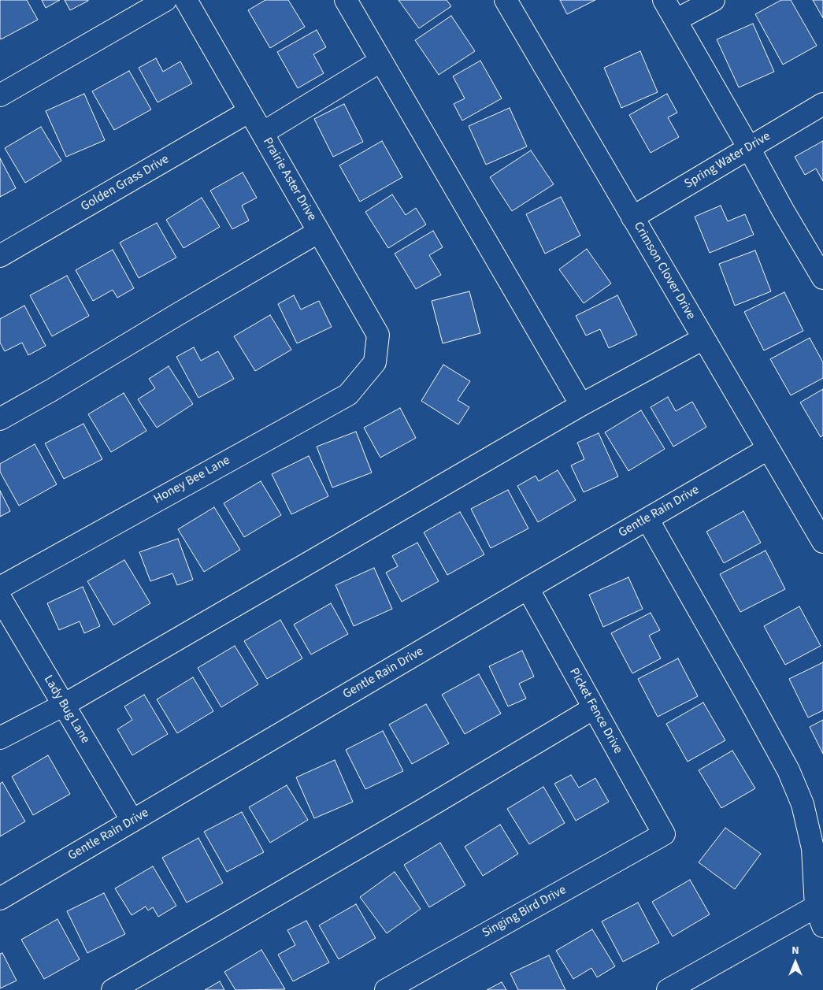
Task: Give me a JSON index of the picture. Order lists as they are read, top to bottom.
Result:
{
  "streets": {
    "street": [
      "Spring Water Drive",
      "Prairie Aster Drive",
      "Golden Grass Drive",
      "Crimson Clover Drive",
      "Honey Bee Lane",
      "Gentle Rain Drive",
      "Lady Bug Lane",
      "Picket Fence Drive",
      "Singing Bird Drive"
    ]
  },
  "crossings": [
    ["Spring Water Drive", "Crimson Clover Drive"],
    ["Prairie Aster Drive", "Golden Grass Drive"],
    ["Prairie Aster Drive", "Honey Bee Lane"],
    ["Crimson Clover Drive", "Gentle Rain Drive"],
    ["Gentle Rain Drive", "Lady Bug Lane"],
    ["Gentle Rain Drive", "Picket Fence Drive"],
    ["Picket Fence Drive", "Singing Bird Drive"]
  ],
  "north": "top"
}
